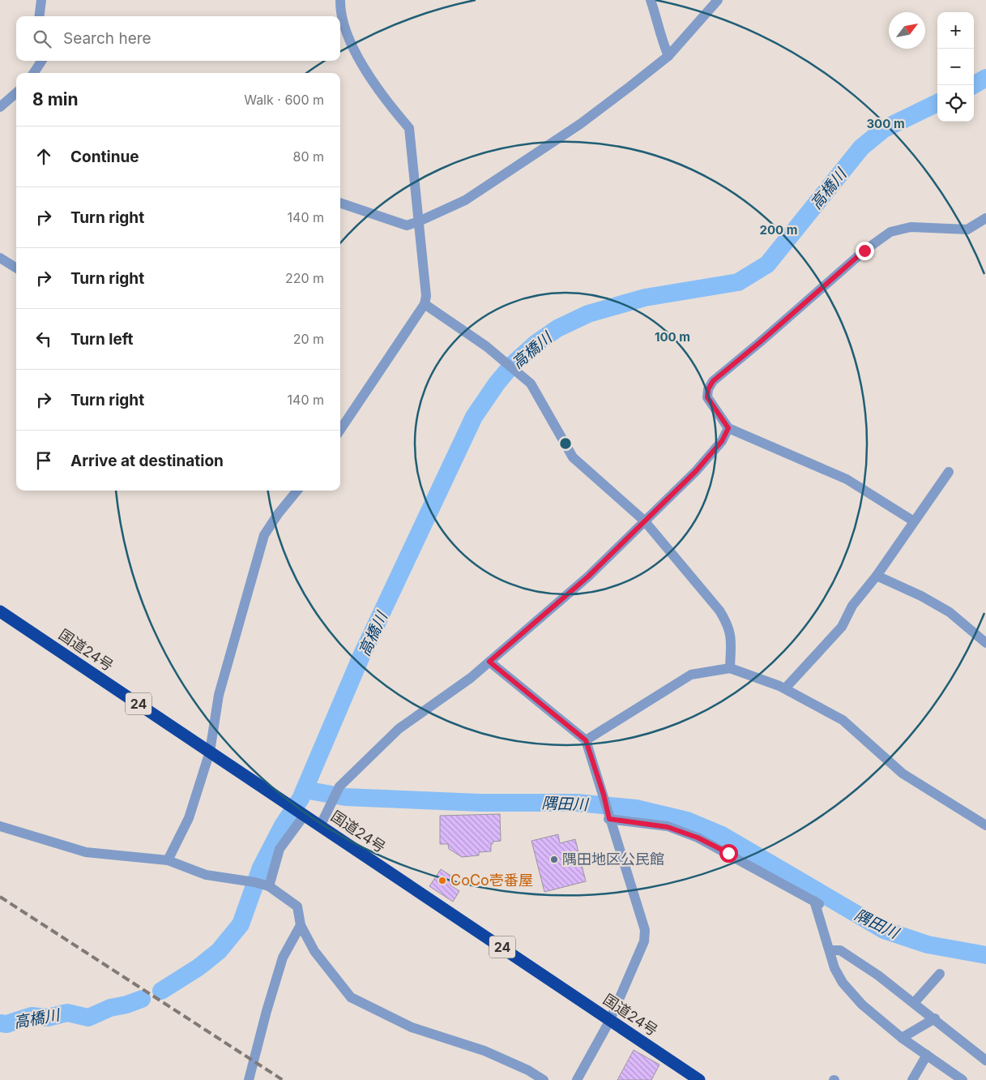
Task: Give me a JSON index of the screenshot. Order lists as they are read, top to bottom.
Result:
{
  "streets": {
    "highway": ["国道24号", "24"]
  },
  "water": ["高橋川", "隅田川"],
  "places": ["隅田地区公民館", "CoCo壱番屋"],
  "north": "top right",
  "page": {
    "map_buttons": ["+", "−"],
    "search": "Search here",
    "heading": ["8 min", "Walk · 600 m"],
    "list": [
      ["Continue", "80 m"],
      ["Turn right", "140 m"],
      ["Turn right", "220 m"],
      ["Turn left", "20 m"],
      ["Turn right", "140 m"],
      "Arrive at destination"
    ]
  },
  "rings": ["300 m", "200 m", "100 m"]
}
